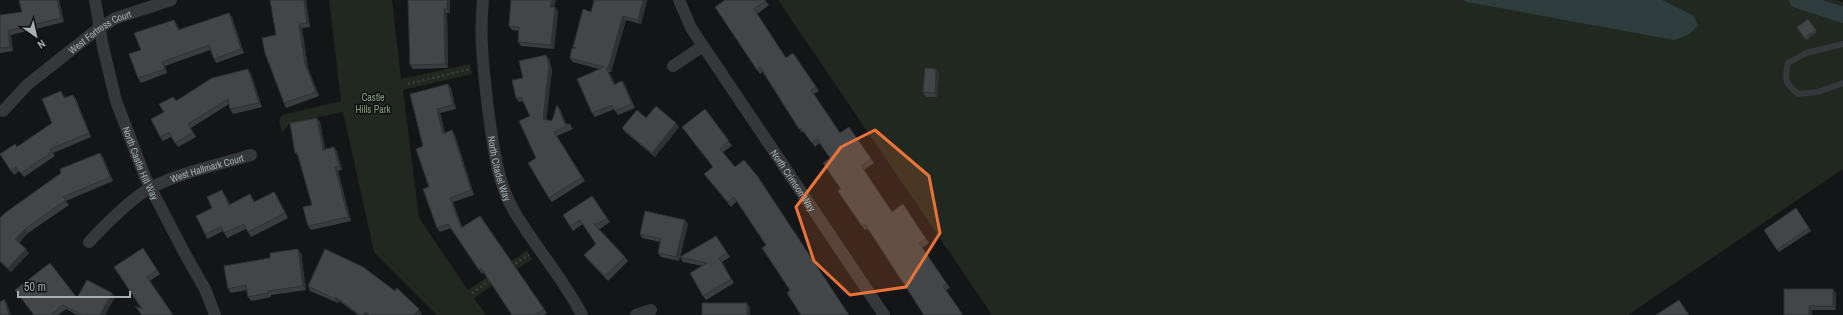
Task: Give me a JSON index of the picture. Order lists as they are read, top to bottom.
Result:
{
  "streets": {
    "street": [
      "West Fortress Court",
      "North Castle Hill Way",
      "North Citadel Way",
      "West Hallmark Court",
      "North Crimson Way"
    ]
  },
  "crossings": [
    ["West Fortress Court", "North Castle Hill Way"],
    ["North Castle Hill Way", "West Hallmark Court"]
  ],
  "parks": ["Castle Hills Park"],
  "scale_bar": "50 m",
  "north": "bottom right"
}
